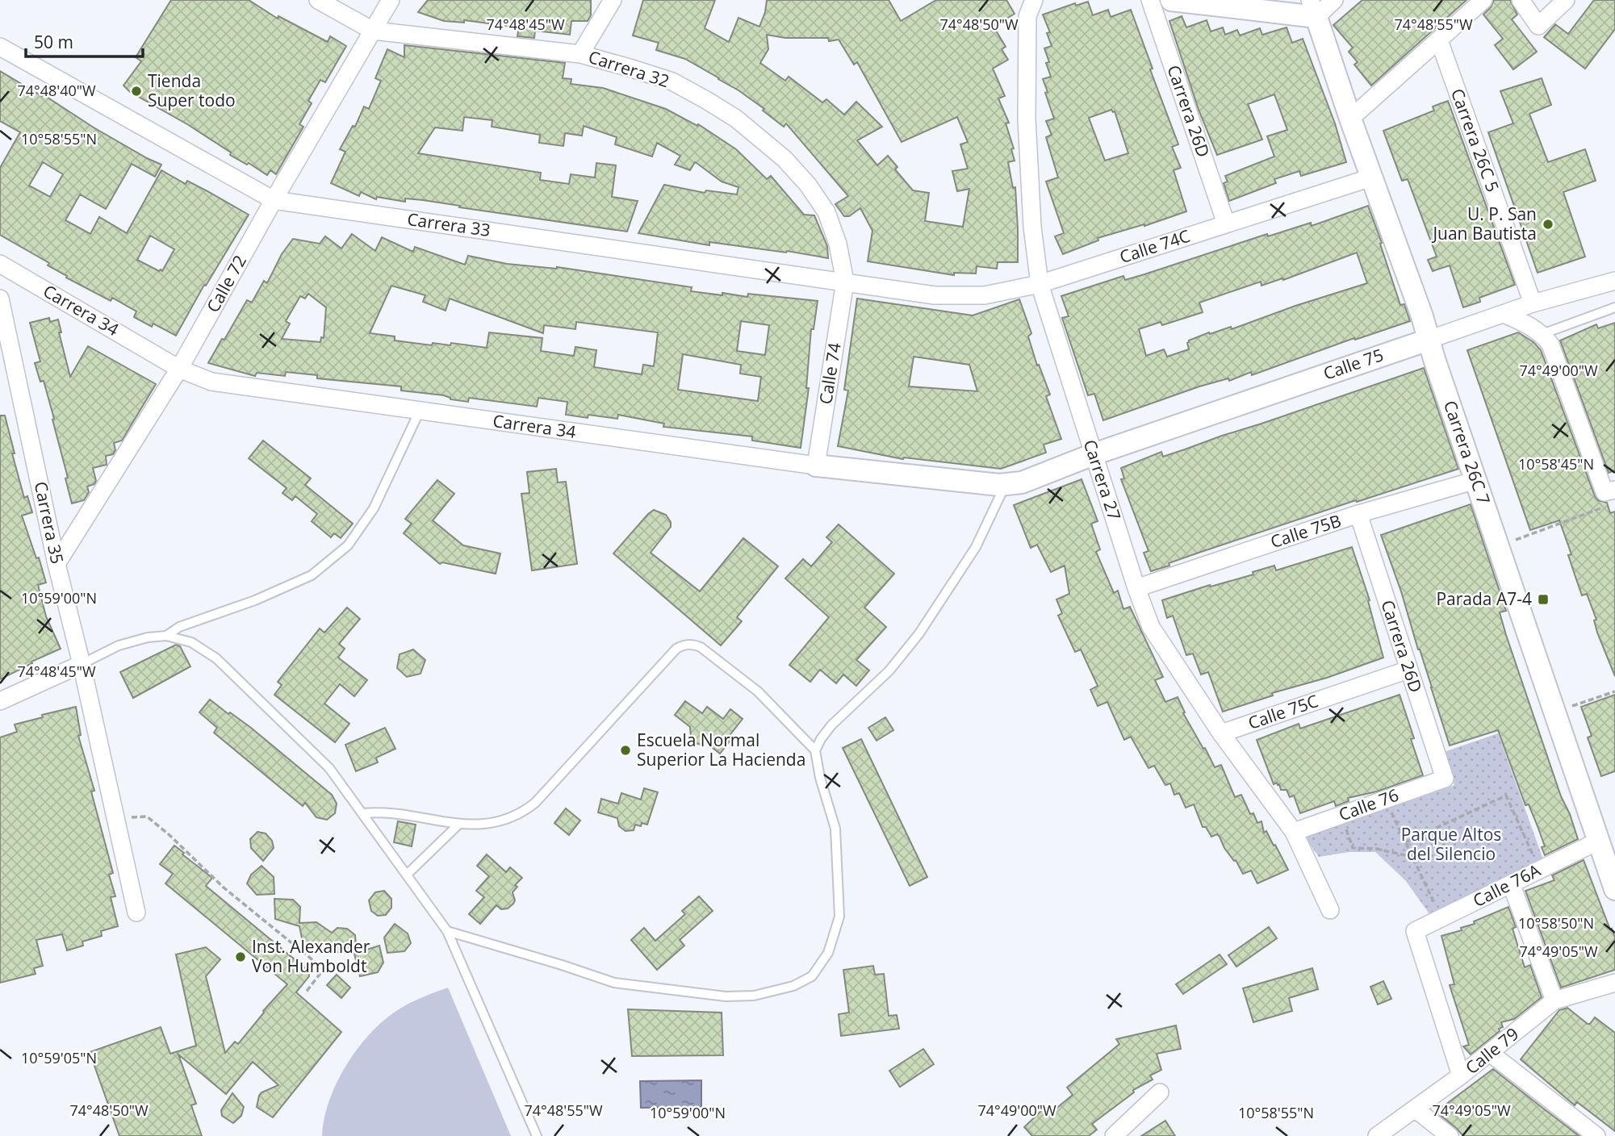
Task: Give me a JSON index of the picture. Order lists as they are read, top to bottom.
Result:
{
  "streets": {
    "street": [
      "Carrera 32",
      "Carrera 26D",
      "Carrera 26C 5",
      "Carrera 33",
      "Calle 74C",
      "Calle 72",
      "Carrera 34",
      "Calle 75",
      "Calle 74",
      "Carrera 26C 7",
      "Carrera 27",
      "Carrera 35",
      "Calle 75B",
      "Calle 75C",
      "Calle 76",
      "Calle 76A",
      "Calle 79"
    ]
  },
  "crossings": [
    ["Carrera 32", "Carrera 33"],
    ["Carrera 32", "Calle 72"],
    ["Carrera 32", "Calle 74"],
    ["Carrera 26D", "Calle 74C"],
    ["Carrera 26D", "Calle 75B"],
    ["Carrera 26D", "Calle 75C"],
    ["Carrera 26D", "Calle 76"],
    ["Carrera 26C 5", "Calle 75"],
    ["Carrera 33", "Calle 74C"],
    ["Carrera 33", "Calle 72"],
    ["Carrera 33", "Calle 74"],
    ["Calle 74C", "Carrera 26C 7"],
    ["Calle 74C", "Carrera 27"],
    ["Calle 72", "Carrera 34"],
    ["Calle 72", "Carrera 35"],
    ["Carrera 34", "Calle 75"],
    ["Carrera 34", "Calle 74"],
    ["Carrera 34", "Carrera 27"],
    ["Calle 75", "Carrera 26C 7"],
    ["Calle 75", "Carrera 27"],
    ["Carrera 26C 7", "Calle 75B"],
    ["Carrera 26C 7", "Calle 76A"],
    ["Carrera 27", "Calle 75B"],
    ["Carrera 27", "Calle 75C"],
    ["Carrera 27", "Calle 76"],
    ["Calle 76A", "Calle 79"]
  ],
  "parks": ["Parque Altos del Silencio"],
  "places": {
    "other": [
      "Tienda Super todo",
      "U. P. San Juan Bautista",
      "Escuela Normal Superior La Hacienda",
      "Inst. Alexander Von Humboldt"
    ],
    "transit": ["Parada A7-4"]
  },
  "scale_bar": "50 m",
  "coordinates": [
    "74°48'45\"W",
    "74°48'50\"W",
    "74°48'55\"W",
    "74°48'40\"W",
    "10°58'55\"N",
    "74°49'00\"W",
    "10°58'45\"N",
    "10°59'00\"N",
    "10°58'50\"N",
    "74°49'05\"W",
    "10°59'05\"N"
  ]
}
